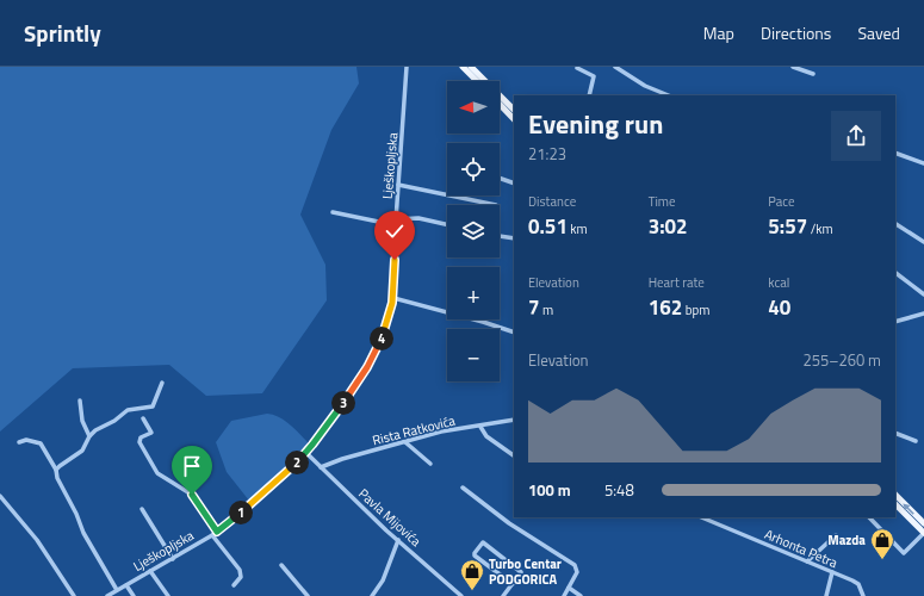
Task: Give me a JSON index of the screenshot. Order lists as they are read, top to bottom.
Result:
{
  "streets": {
    "street": [
      "Lješkopljska",
      "Rista Ratkovića",
      "Pavla Mijovića",
      "Arhonta Petra"
    ]
  },
  "crossings": [
    ["Lješkopljska", "Pavla Mijovića"],
    ["Rista Ratkovića", "Pavla Mijovića"]
  ],
  "places": {
    "shop": ["Mazda", "Turbo Centar PODGORICA"]
  },
  "north": "left",
  "page": {
    "header": "Sprintly",
    "nav": ["Map", "Directions", "Saved"],
    "map_buttons": ["+", "−"],
    "heading": ["Evening run", "21:23"],
    "stats": [
      ["Distance", "0.51 km"],
      ["Time", "3:02"],
      ["Pace", "5:57 /km"],
      ["Elevation", "7 m"],
      ["Heart rate", "162 bpm"],
      ["kcal", "40"]
    ],
    "pins": [
      "4",
      "3",
      "2",
      "1"
    ],
    "chart": ["Elevation", "255–260 m"],
    "list": [
      {
        "name": "100 m",
        "note": "5:48"
      }
    ]
  }
}
